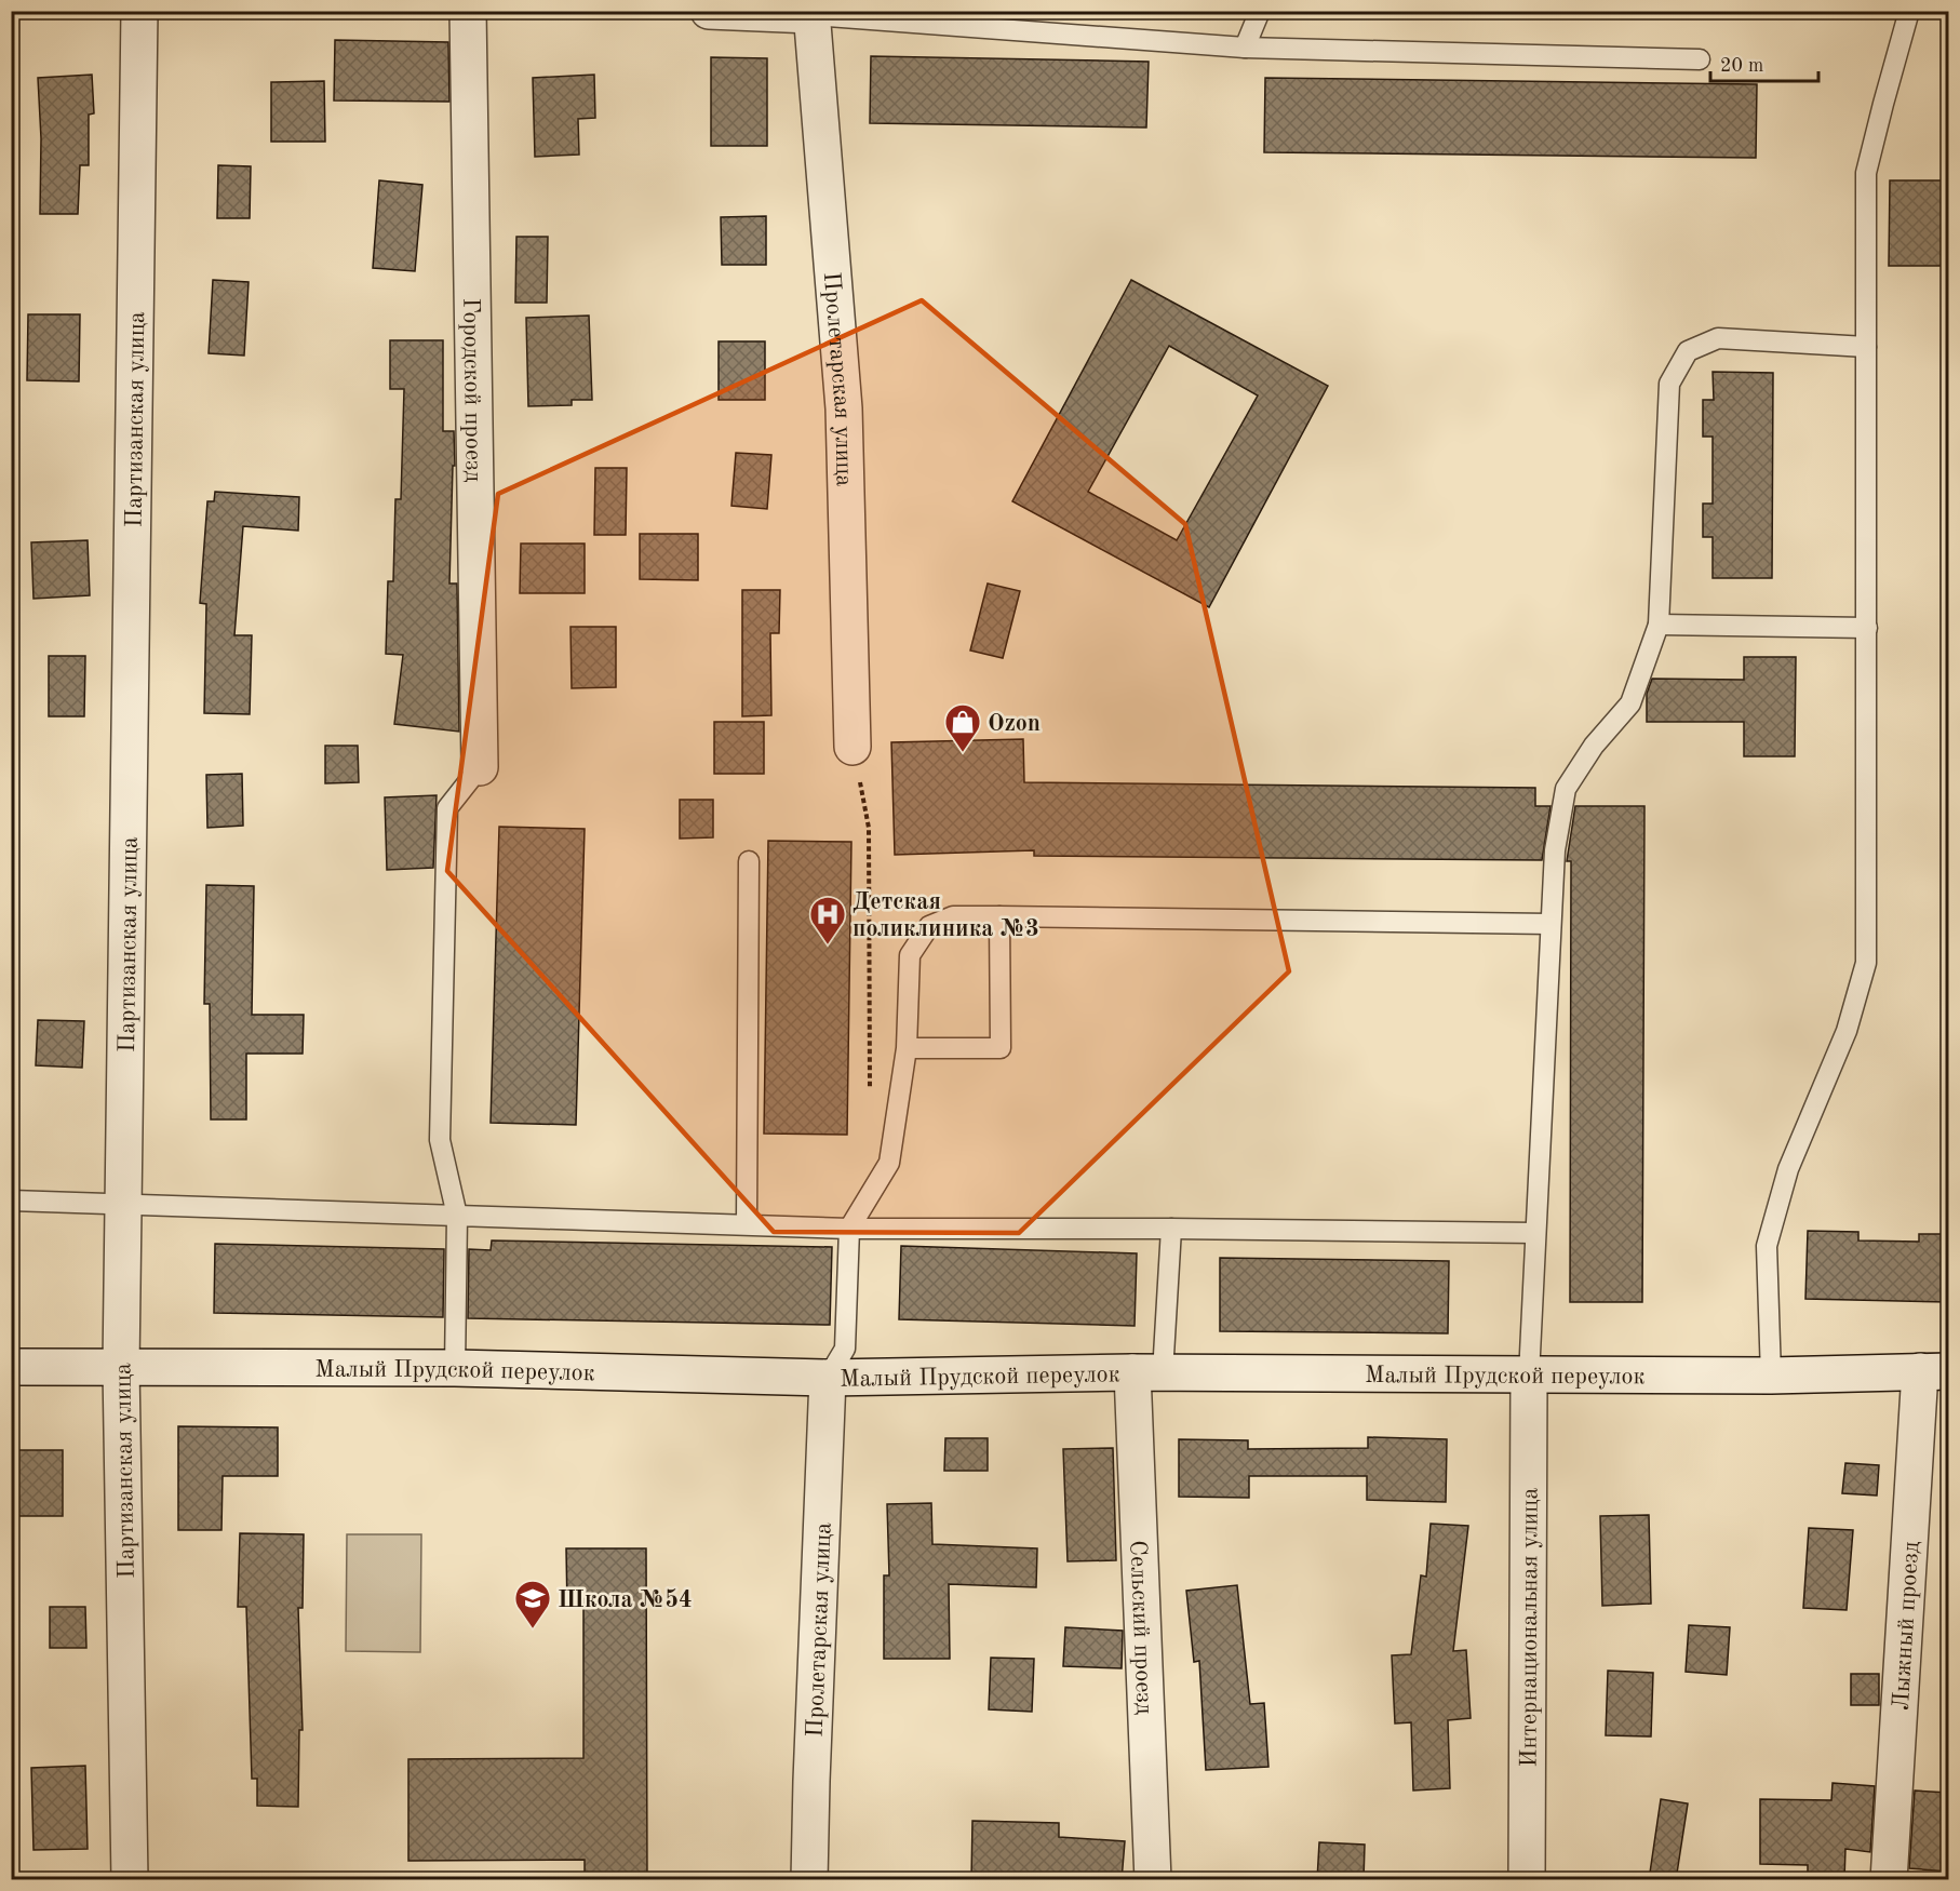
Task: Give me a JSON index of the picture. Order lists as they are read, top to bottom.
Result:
{
  "streets": {
    "street": [
      "Пролетарская улица",
      "Городской проезд",
      "Партизанская улица",
      "Малый Прудской переулок",
      "Лыжный проезд",
      "Сельский проезд",
      "Интернациональная улица"
    ]
  },
  "crossings": [
    ["Пролетарская улица", "Малый Прудской переулок"],
    ["Партизанская улица", "Малый Прудской переулок"],
    ["Малый Прудской переулок", "Лыжный проезд"],
    ["Малый Прудской переулок", "Сельский проезд"],
    ["Малый Прудской переулок", "Интернациональная улица"]
  ],
  "places": {
    "shop": ["Ozon"],
    "hospital": ["Детская поликлиника №3"],
    "school or university": ["Школа №54"]
  },
  "scale_bar": "20 m"
}
